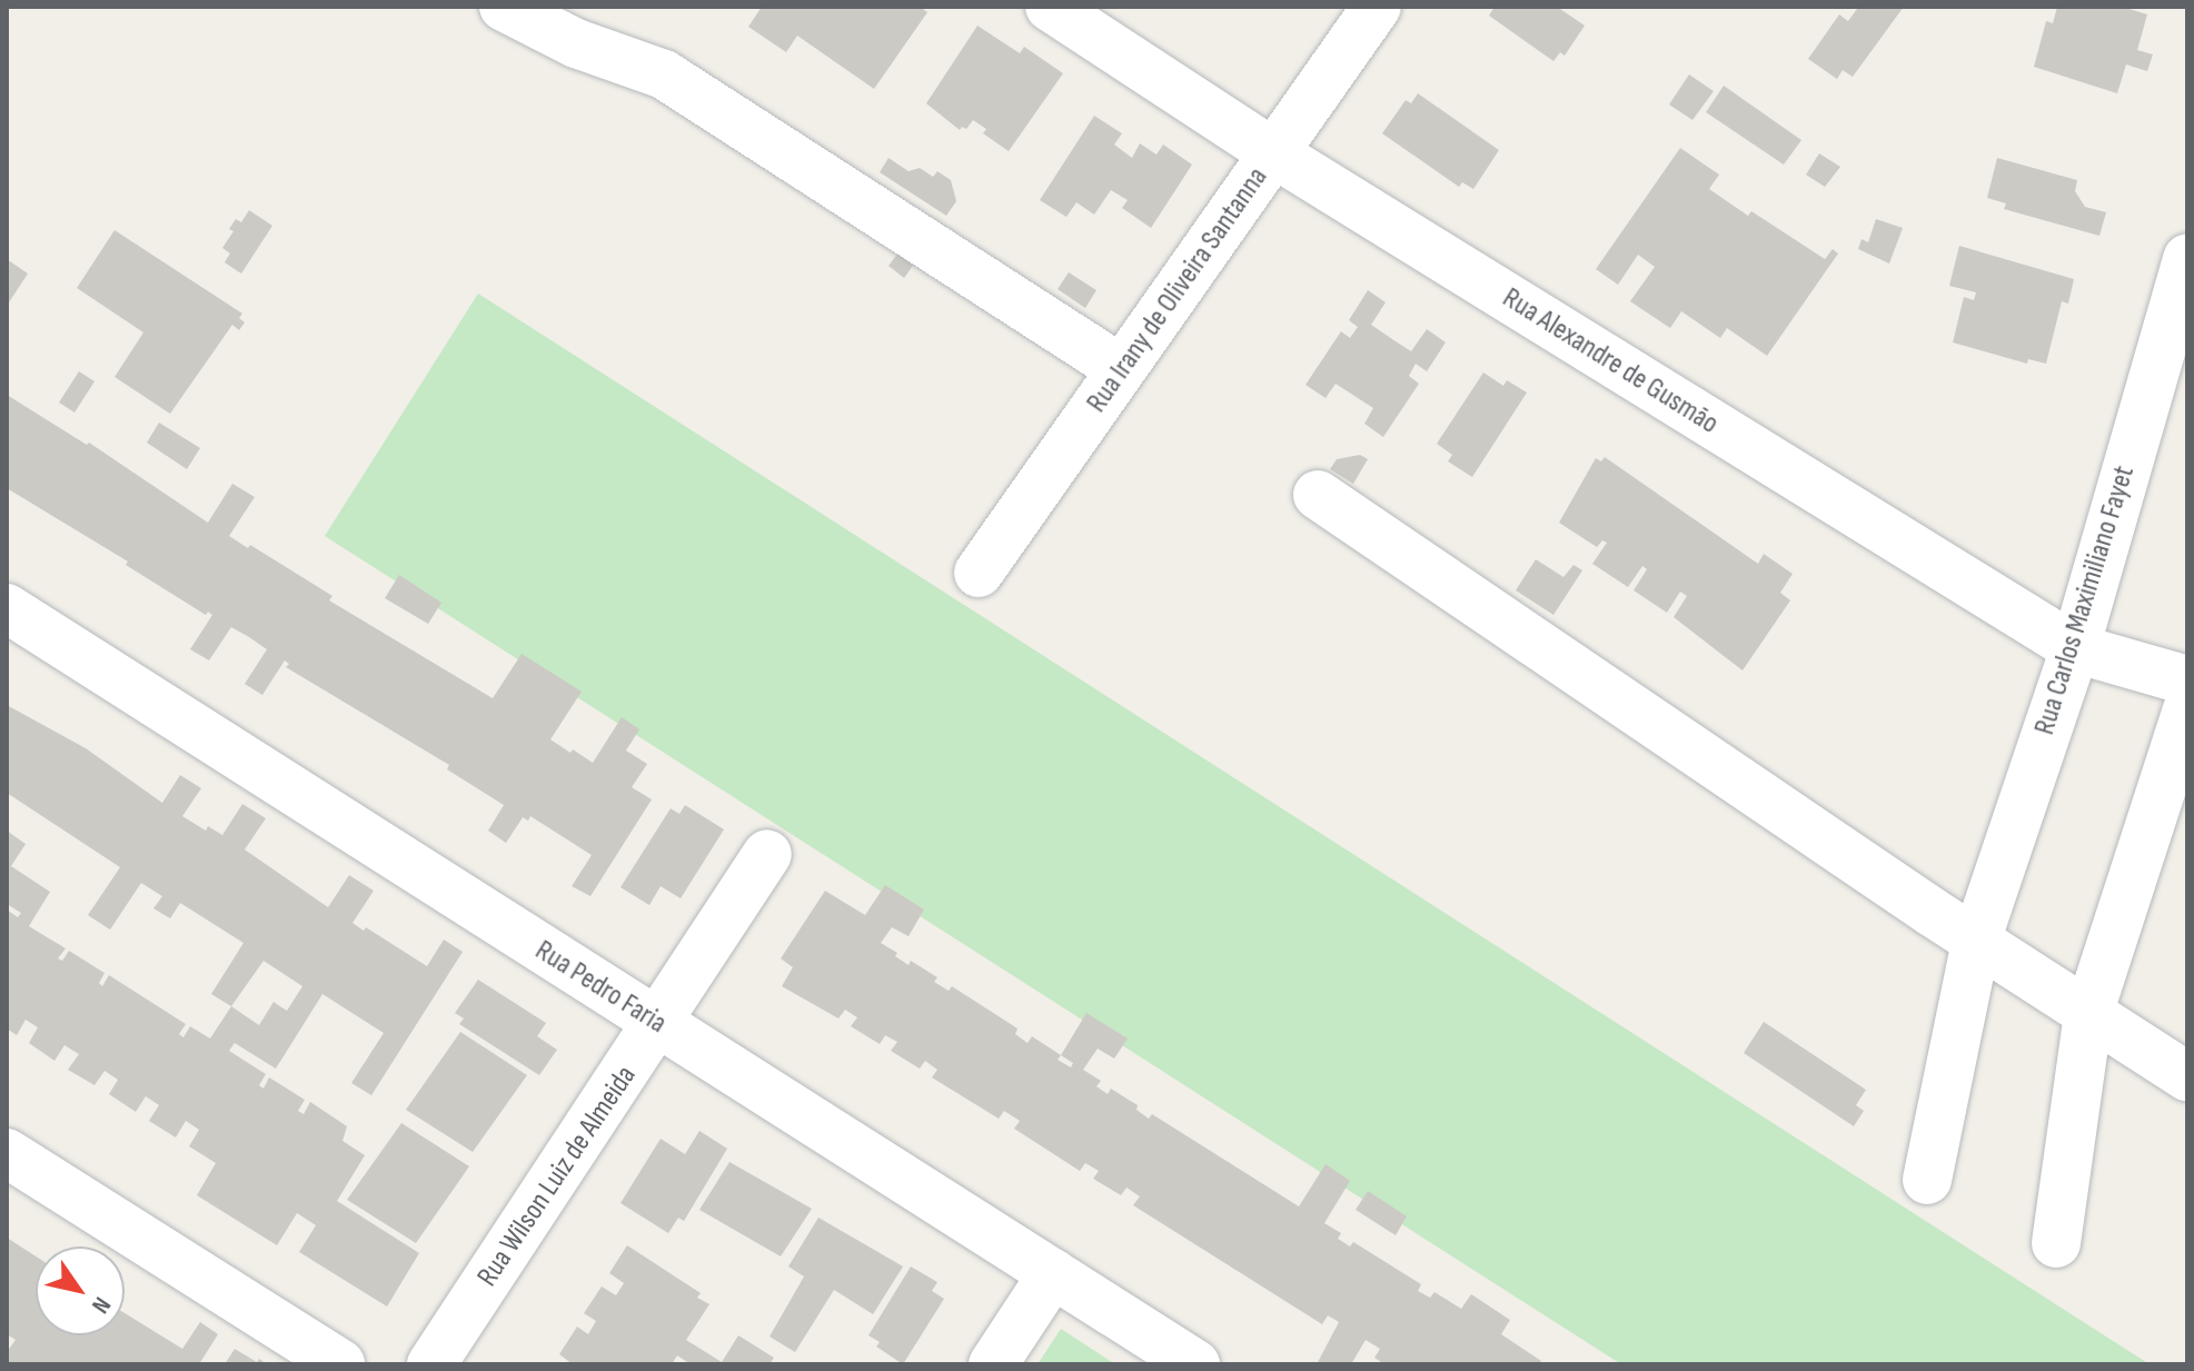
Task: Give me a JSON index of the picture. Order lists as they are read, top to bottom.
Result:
{
  "streets": {
    "street": [
      "Rua Irany de Oliveira Santanna",
      "Rua Alexandre de Gusmão",
      "Rua Carlos Maximiliano Fayet",
      "Rua Pedro Faria",
      "Rua Wilson Luiz de Almeida"
    ]
  },
  "crossings": [
    ["Rua Irany de Oliveira Santanna", "Rua Alexandre de Gusmão"],
    ["Rua Alexandre de Gusmão", "Rua Carlos Maximiliano Fayet"],
    ["Rua Pedro Faria", "Rua Wilson Luiz de Almeida"]
  ],
  "north": "bottom right"
}
